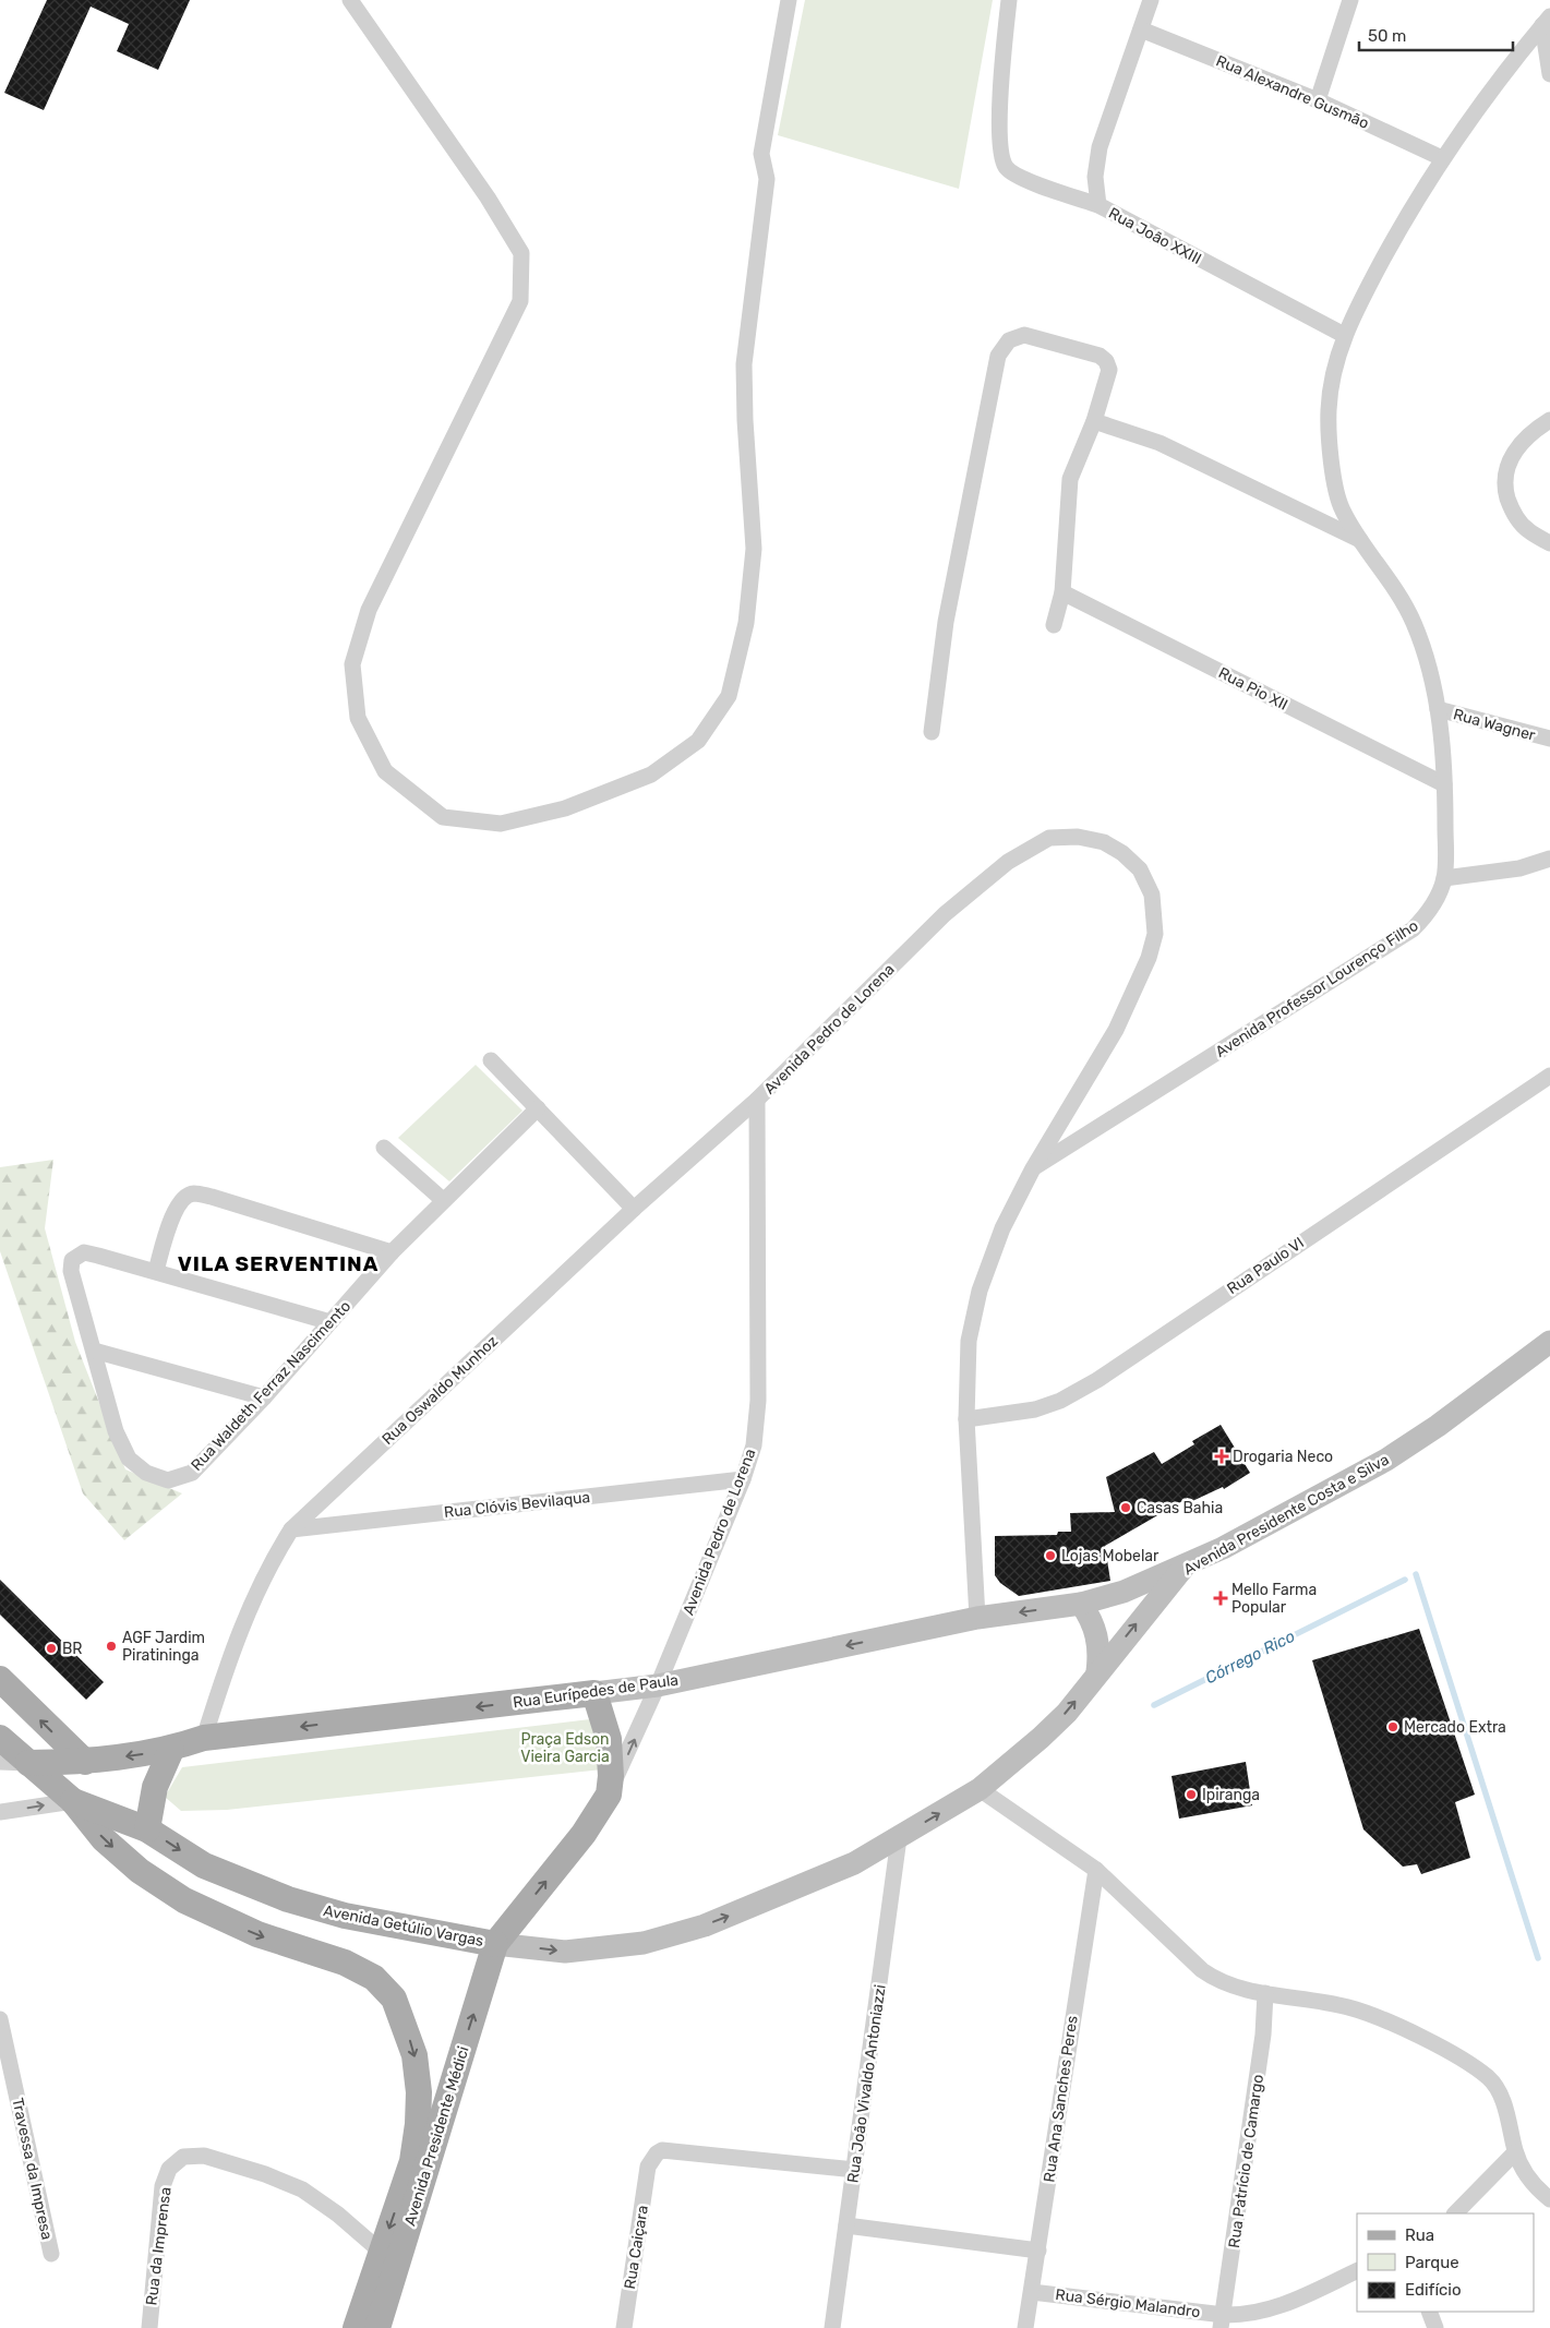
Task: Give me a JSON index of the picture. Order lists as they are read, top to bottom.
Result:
{
  "streets": {
    "main road": [
      "Avenida Pedro de Lorena",
      "Rua Eurípedes de Paula",
      "Avenida Getúlio Vargas",
      "Avenida Presidente Médici"
    ],
    "street": [
      "Rua Alexandre Gusmão",
      "Rua João XXIII",
      "Rua Pio XII",
      "Rua Wagner",
      "Avenida Professor Lourenço Filho",
      "Rua Paulo VI",
      "Rua Waldeth Ferraz Nascimento",
      "Rua Oswaldo Munhoz",
      "Rua Clóvis Bevilaqua",
      "Avenida Presidente Costa e Silva",
      "Rua João Vivaldo Antoniazzi",
      "Rua Ana Sanches Peres",
      "Rua Patrício de Camargo",
      "Travessa da Impresa",
      "Rua da Imprensa",
      "Rua Caiçara",
      "Rua Sérgio Malandro"
    ]
  },
  "crossings": [
    ["Rua Alexandre Gusmão", "Rua João XXIII"],
    ["Rua Alexandre Gusmão", "Avenida Professor Lourenço Filho"],
    ["Rua João XXIII", "Avenida Professor Lourenço Filho"],
    ["Rua Pio XII", "Avenida Professor Lourenço Filho"],
    ["Rua Wagner", "Avenida Professor Lourenço Filho"],
    ["Avenida Professor Lourenço Filho", "Avenida Pedro de Lorena"],
    ["Avenida Pedro de Lorena", "Rua Oswaldo Munhoz"],
    ["Avenida Pedro de Lorena", "Rua Clóvis Bevilaqua"],
    ["Avenida Pedro de Lorena", "Avenida Presidente Costa e Silva"],
    ["Avenida Pedro de Lorena", "Rua Eurípedes de Paula"],
    ["Avenida Pedro de Lorena", "Avenida Getúlio Vargas"],
    ["Avenida Pedro de Lorena", "Avenida Presidente Médici"],
    ["Rua Oswaldo Munhoz", "Rua Clóvis Bevilaqua"],
    ["Rua Oswaldo Munhoz", "Rua Eurípedes de Paula"],
    ["Avenida Presidente Costa e Silva", "Rua Eurípedes de Paula"],
    ["Avenida Presidente Costa e Silva", "Avenida Getúlio Vargas"],
    ["Avenida Presidente Costa e Silva", "Rua João Vivaldo Antoniazzi"],
    ["Avenida Presidente Costa e Silva", "Avenida Presidente Médici"],
    ["Rua Eurípedes de Paula", "Avenida Getúlio Vargas"],
    ["Avenida Getúlio Vargas", "Avenida Presidente Médici"],
    ["Rua João Vivaldo Antoniazzi", "Rua Caiçara"],
    ["Rua Ana Sanches Peres", "Rua Sérgio Malandro"],
    ["Avenida Presidente Médici", "Rua da Imprensa"],
    ["Rua Patrício de Camargo", "Rua Sérgio Malandro"]
  ],
  "one_way": ["Avenida Presidente Costa e Silva", "Rua Eurípedes de Paula", "Avenida Getúlio Vargas"],
  "districts": ["VILA SERVENTINA"],
  "water": ["Córrego Rico"],
  "parks": ["Praça Edson Vieira Garcia"],
  "places": {
    "health": ["Drogaria Neco", "Mello Farma Popular"],
    "other": [
      "Casas Bahia",
      "Lojas Mobelar",
      "AGF Jardim Piratininga",
      "BR",
      "Mercado Extra",
      "Ipiranga"
    ]
  },
  "legend": ["Rua", "Parque", "Edifício"],
  "scale_bar": "50 m"
}
